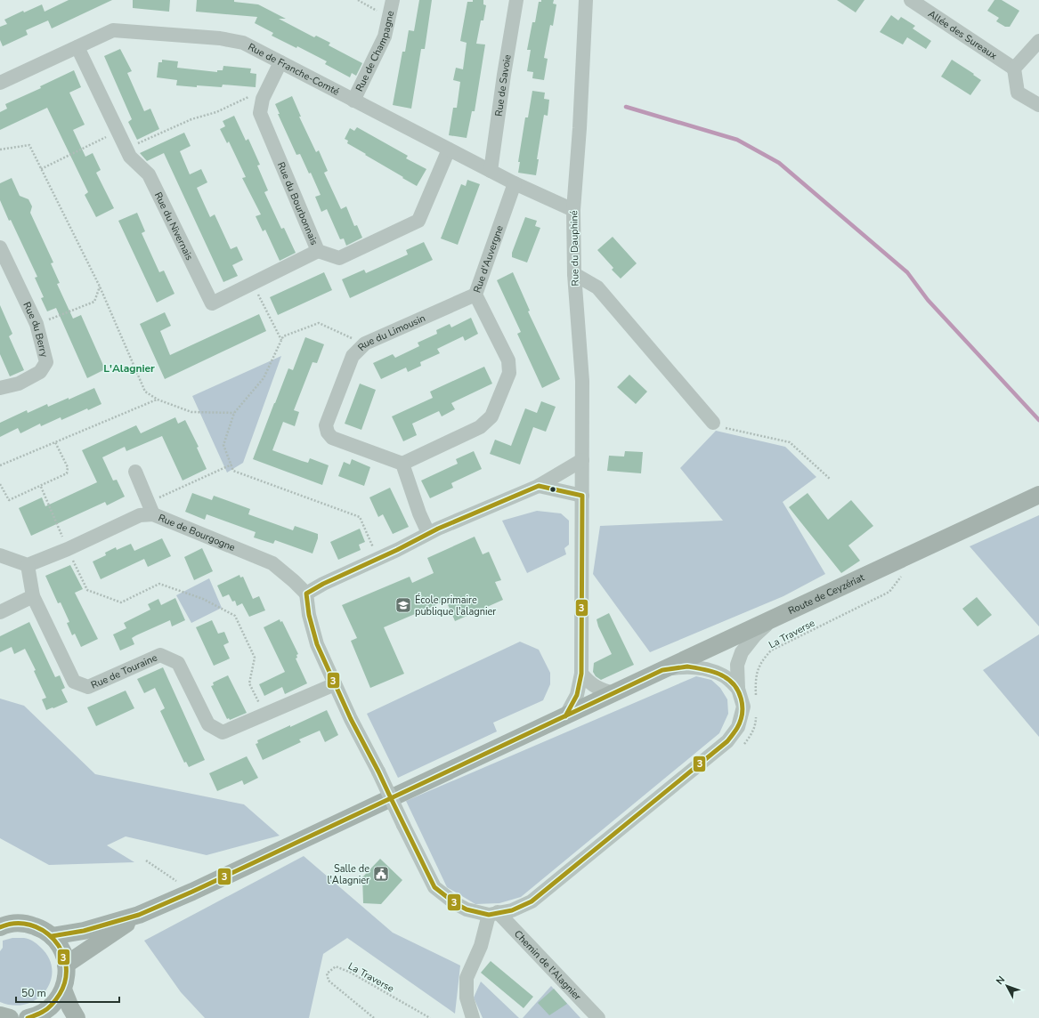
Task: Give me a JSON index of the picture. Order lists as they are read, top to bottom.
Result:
{
  "streets": {
    "main road": ["Route de Ceyzériat"],
    "street": [
      "Allée des Sureaux",
      "Rue de Champagne",
      "Rue de Franche-Comté",
      "Rue de Savoie",
      "Rue du Bourbonnais",
      "Rue du Nivernais",
      "Rue du Dauphiné",
      "Rue d'Auvergne",
      "Rue du Berry",
      "Rue du Limousin",
      "Rue de Bourgogne",
      "Rue de Touraine",
      "Chemin de l'Alagnier"
    ],
    "path": ["La Traverse"]
  },
  "crossings": [
    ["Rue de Champagne", "Rue de Franche-Comté"],
    ["Rue de Franche-Comté", "Rue de Savoie"],
    ["Rue de Franche-Comté", "Rue du Bourbonnais"],
    ["Rue de Franche-Comté", "Rue du Nivernais"],
    ["Rue de Franche-Comté", "Rue du Dauphiné"],
    ["Rue de Franche-Comté", "Rue d'Auvergne"],
    ["Rue du Bourbonnais", "Rue du Nivernais"],
    ["Rue du Dauphiné", "Route de Ceyzériat"],
    ["Rue d'Auvergne", "Rue du Limousin"],
    ["Rue de Bourgogne", "Rue de Touraine"]
  ],
  "districts": ["L'Alagnier"],
  "places": {
    "school or university": ["École primaire publique l'alagnier"],
    "public building": ["Salle de l'Alagnier"]
  },
  "lines": ["transit line 3"],
  "scale_bar": "50 m",
  "north": "top left"
}
